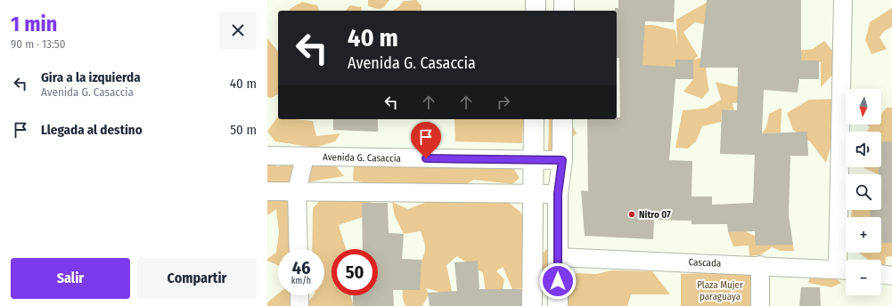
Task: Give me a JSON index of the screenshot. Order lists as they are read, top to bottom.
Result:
{
  "streets": {
    "street": ["Avenida G. Casaccia", "Cascada"]
  },
  "parks": ["Plaza Mujer paraguaya"],
  "places": ["Nitro 07"],
  "north": "bottom",
  "page": {
    "heading": ["1 min", "90 m · 13:50"],
    "turn": ["40 m", "Avenida G. Casaccia"],
    "list": [
      {
        "name": "Gira a la izquierda",
        "note": "Avenida G. Casaccia",
        "value": "40 m"
      },
      {
        "name": "Llegada al destino",
        "value": "50 m"
      }
    ],
    "map_buttons": ["+", "−"],
    "speed": "46 km/h",
    "limit": "50",
    "buttons": ["Salir", "Compartir"]
  }
}
